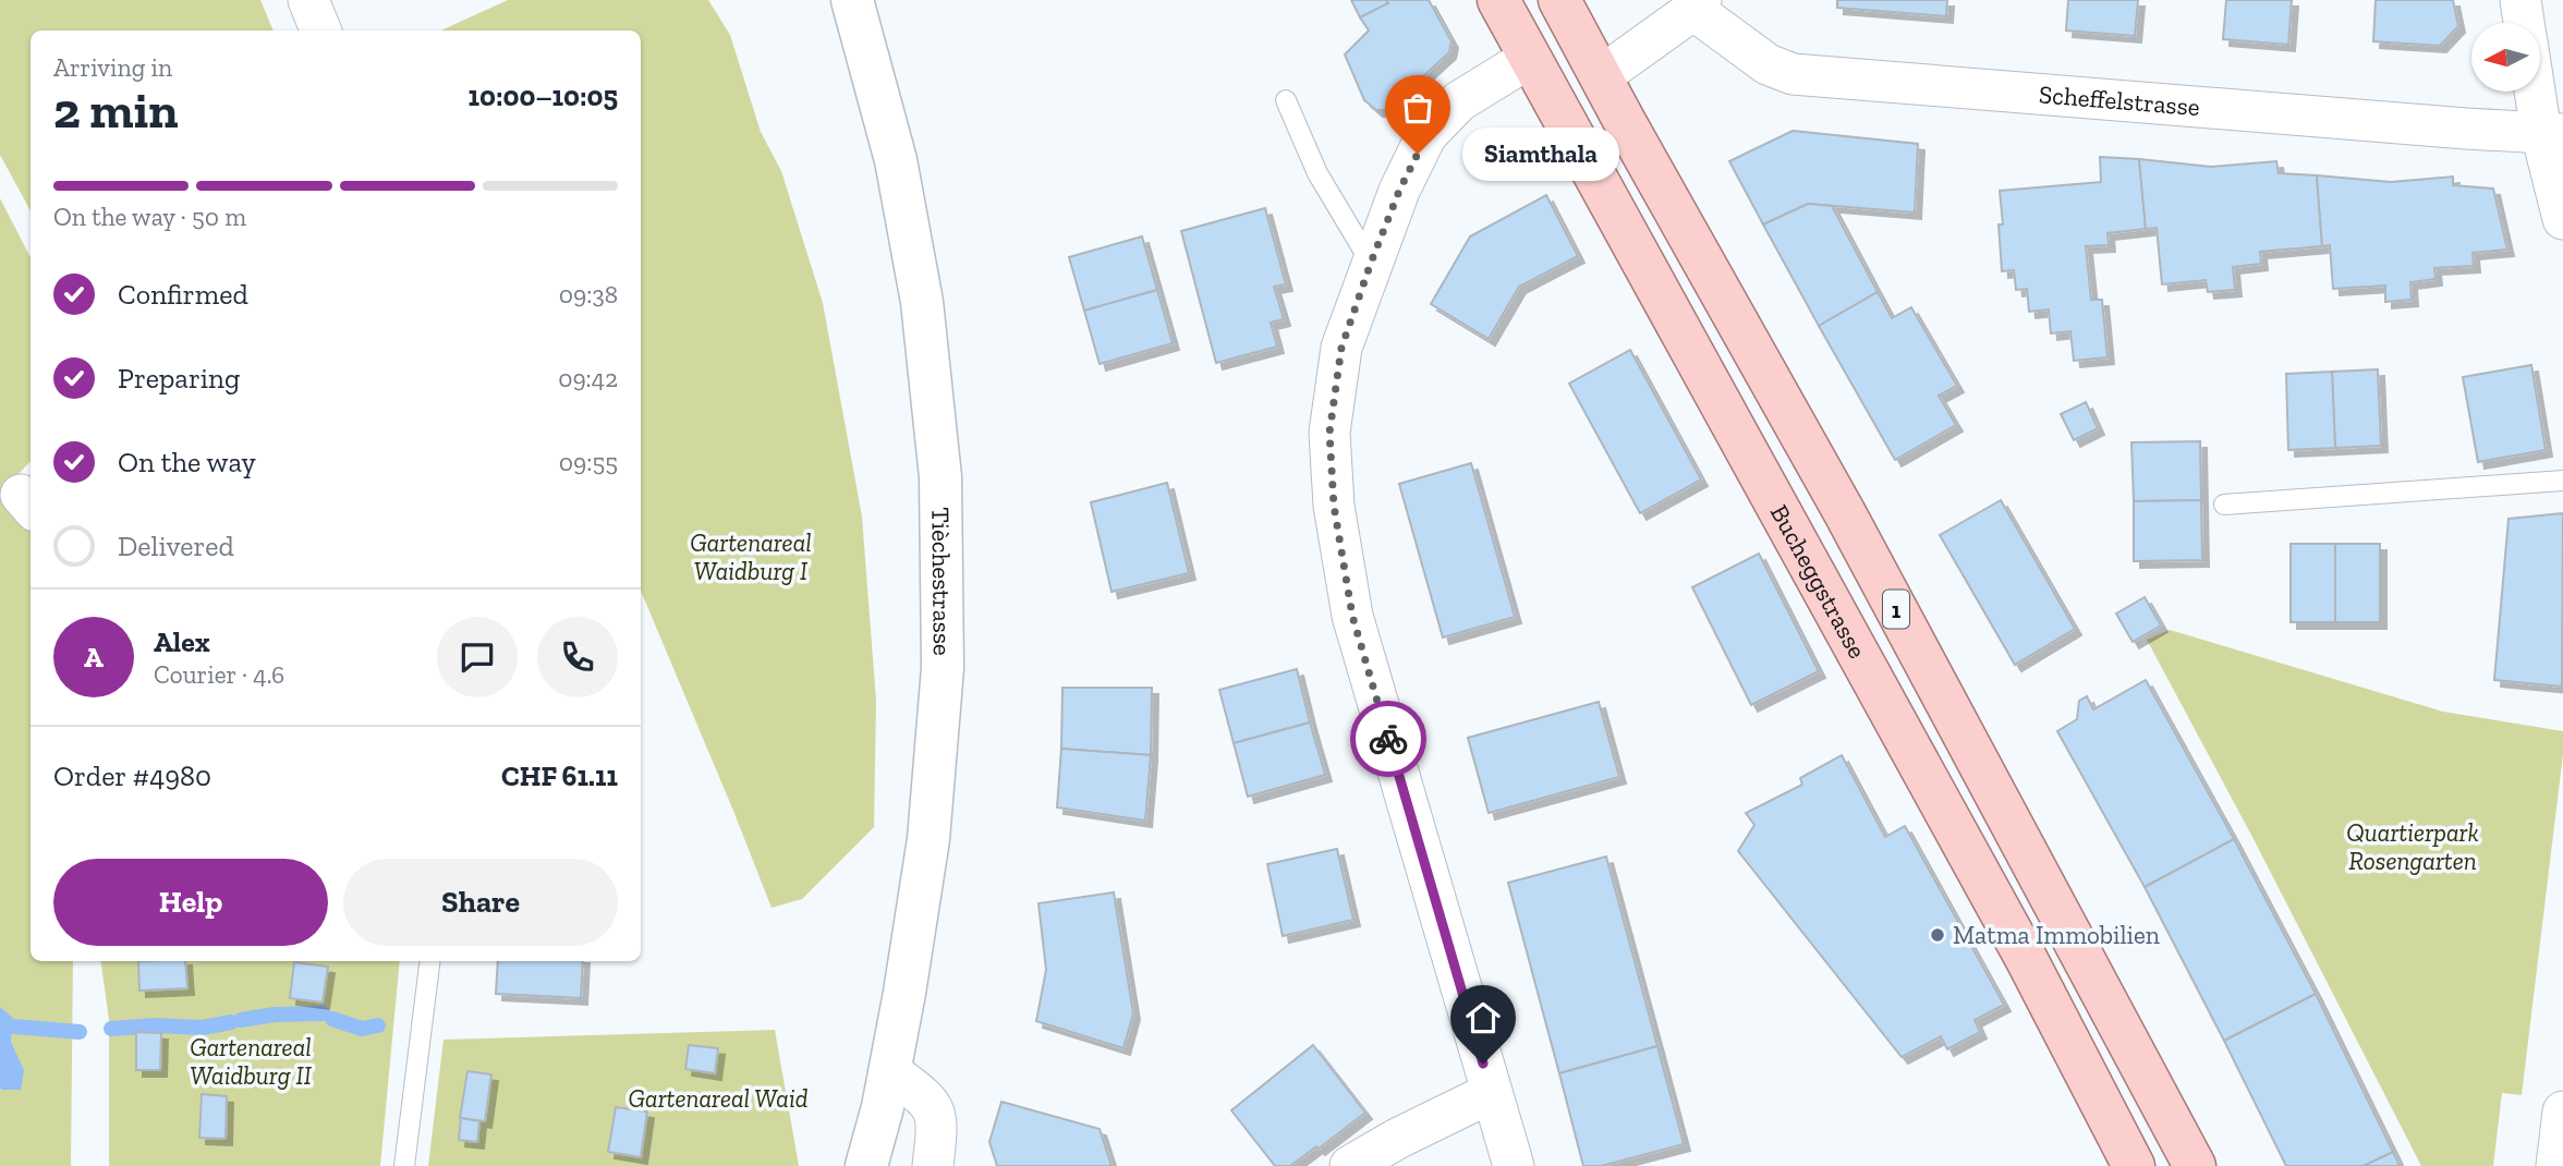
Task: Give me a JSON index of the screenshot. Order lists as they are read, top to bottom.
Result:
{
  "streets": {
    "main road": ["Bucheggstrasse", "1"],
    "street": ["Scheffelstrasse", "Tièchestrasse"]
  },
  "parks": [
    "Gartenareal Waidburg I",
    "Quartierpark Rosengarten",
    "Gartenareal Waidburg II",
    "Gartenareal Waid"
  ],
  "places": ["Siamthala", "Matma Immobilien"],
  "north": "left",
  "page": {
    "heading": ["2 min", "Arriving in", "10:00–10:05"],
    "panel": [
      "Alex",
      "Courier · 4.6",
      "Order #4980",
      "CHF 61.11"
    ],
    "bubble": "Siamthala",
    "bar": "On the way · 50 m",
    "list": [
      ["Confirmed", "09:38"],
      ["Preparing", "09:42"],
      ["On the way", "09:55"],
      "Delivered"
    ],
    "round": "A",
    "buttons": ["Help", "Share"]
  }
}
